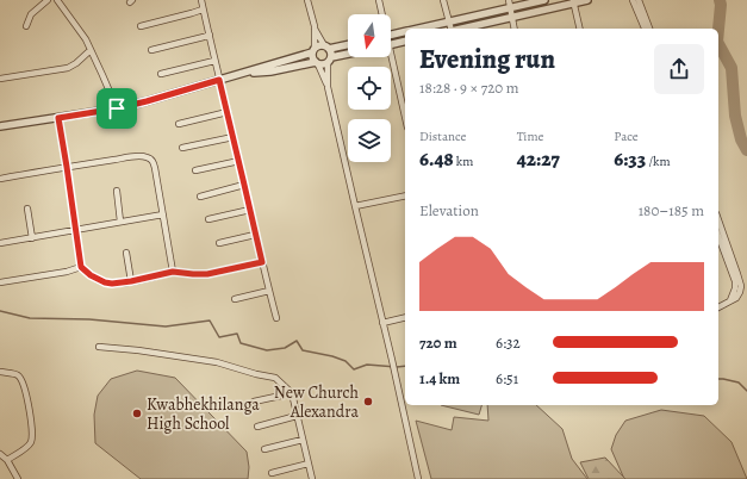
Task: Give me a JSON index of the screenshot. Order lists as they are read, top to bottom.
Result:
{
  "places": ["New Church Alexandra", "Kwabhekhilanga High School"],
  "north": "bottom",
  "page": {
    "heading": ["Evening run", "18:28 · 9 × 720 m"],
    "stats": [
      ["Distance", "6.48 km"],
      ["Time", "42:27"],
      ["Pace", "6:33 /km"]
    ],
    "chart": ["Elevation", "180–185 m"],
    "list": [
      {
        "name": "720 m",
        "note": "6:32"
      },
      {
        "name": "1.4 km",
        "note": "6:51"
      }
    ]
  }
}
